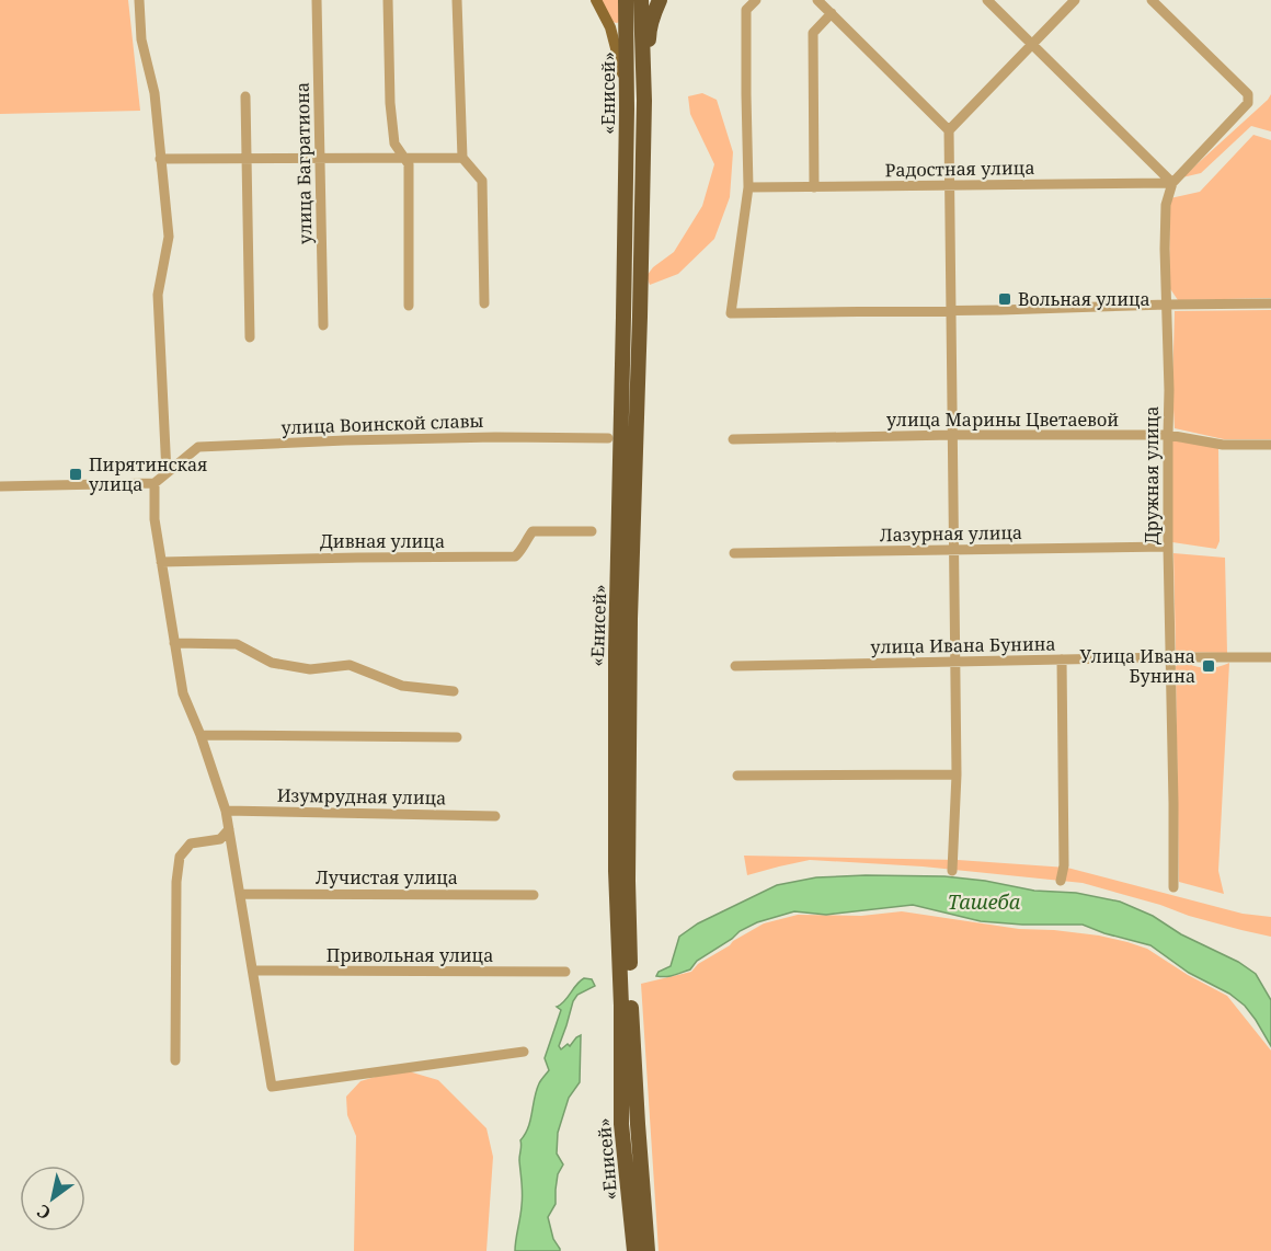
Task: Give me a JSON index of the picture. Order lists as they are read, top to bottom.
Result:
{
  "streets": {
    "highway": ["«Енисей»"],
    "street": [
      "улица Багратиона",
      "Радостная улица",
      "улица Марины Цветаевой",
      "улица Воинской славы",
      "Дружная улица",
      "Лазурная улица",
      "Дивная улица",
      "улица Ивана Бунина",
      "Изумрудная улица",
      "Лучистая улица",
      "Привольная улица"
    ]
  },
  "crossings": [
    ["Радостная улица", "Дружная улица"],
    ["улица Марины Цветаевой", "Дружная улица"],
    ["Дружная улица", "Лазурная улица"],
    ["Дружная улица", "улица Ивана Бунина"]
  ],
  "water": ["Ташеба"],
  "places": {
    "transit": ["Вольная улица", "Пирятинская улица", "Улица Ивана Бунина"]
  },
  "north": "bottom left"
}
